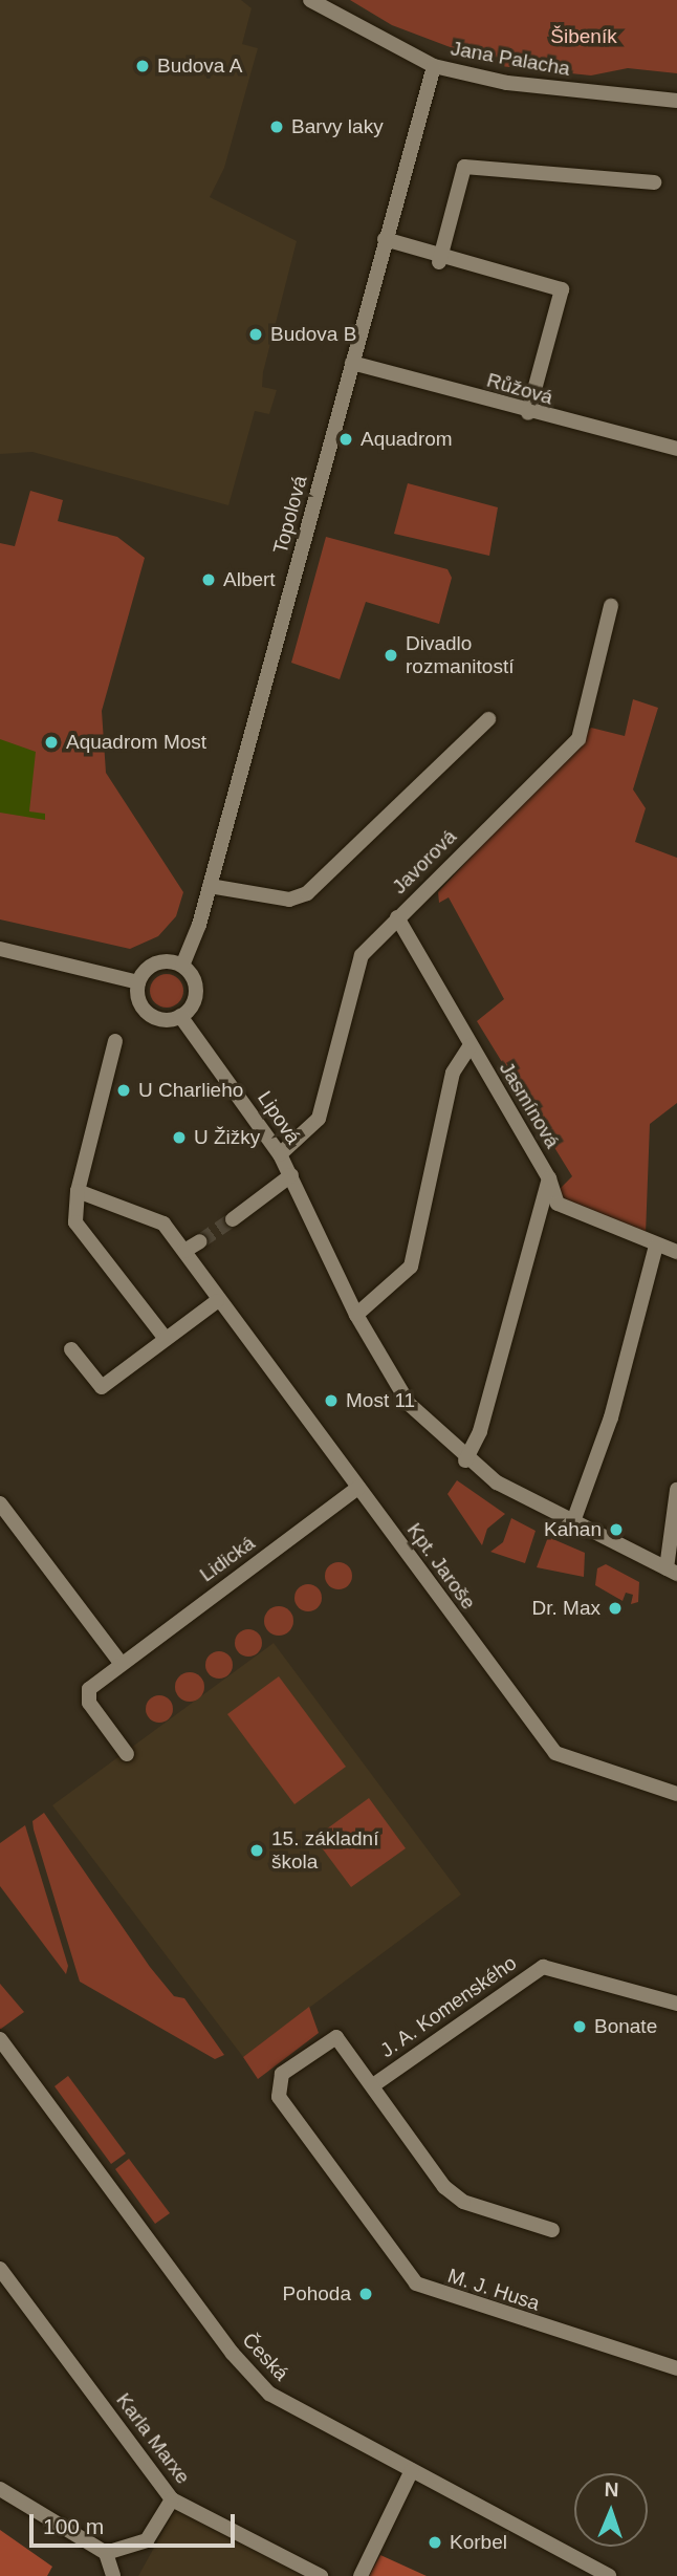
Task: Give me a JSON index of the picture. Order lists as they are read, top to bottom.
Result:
{
  "streets": {
    "street": [
      "Jana Palacha",
      "Růžová",
      "Topolová",
      "Javorová",
      "Jasmínová",
      "Lipová",
      "Lidická",
      "Kpt. Jaroše",
      "J. A. Komenského",
      "M. J. Husa",
      "Česká",
      "Karla Marxe"
    ]
  },
  "crossings": [
    ["Jana Palacha", "Topolová"],
    ["Růžová", "Topolová"],
    ["Topolová", "Lipová"],
    ["Javorová", "Jasmínová"],
    ["Javorová", "Lipová"],
    ["Lidická", "Kpt. Jaroše"],
    ["J. A. Komenského", "M. J. Husa"]
  ],
  "parks": ["Šibeník"],
  "places": [
    "Budova A",
    "Barvy laky",
    "Budova B",
    "Aquadrom",
    "Albert",
    "Divadlo rozmanitostí",
    "Aquadrom Most",
    "U Charlieho",
    "U Žižky",
    "Most 11",
    "Kahan",
    "Dr. Max",
    "15. základní škola",
    "Bonate",
    "Pohoda",
    "Korbel"
  ],
  "scale_bar": "100 m",
  "north": "top"
}
